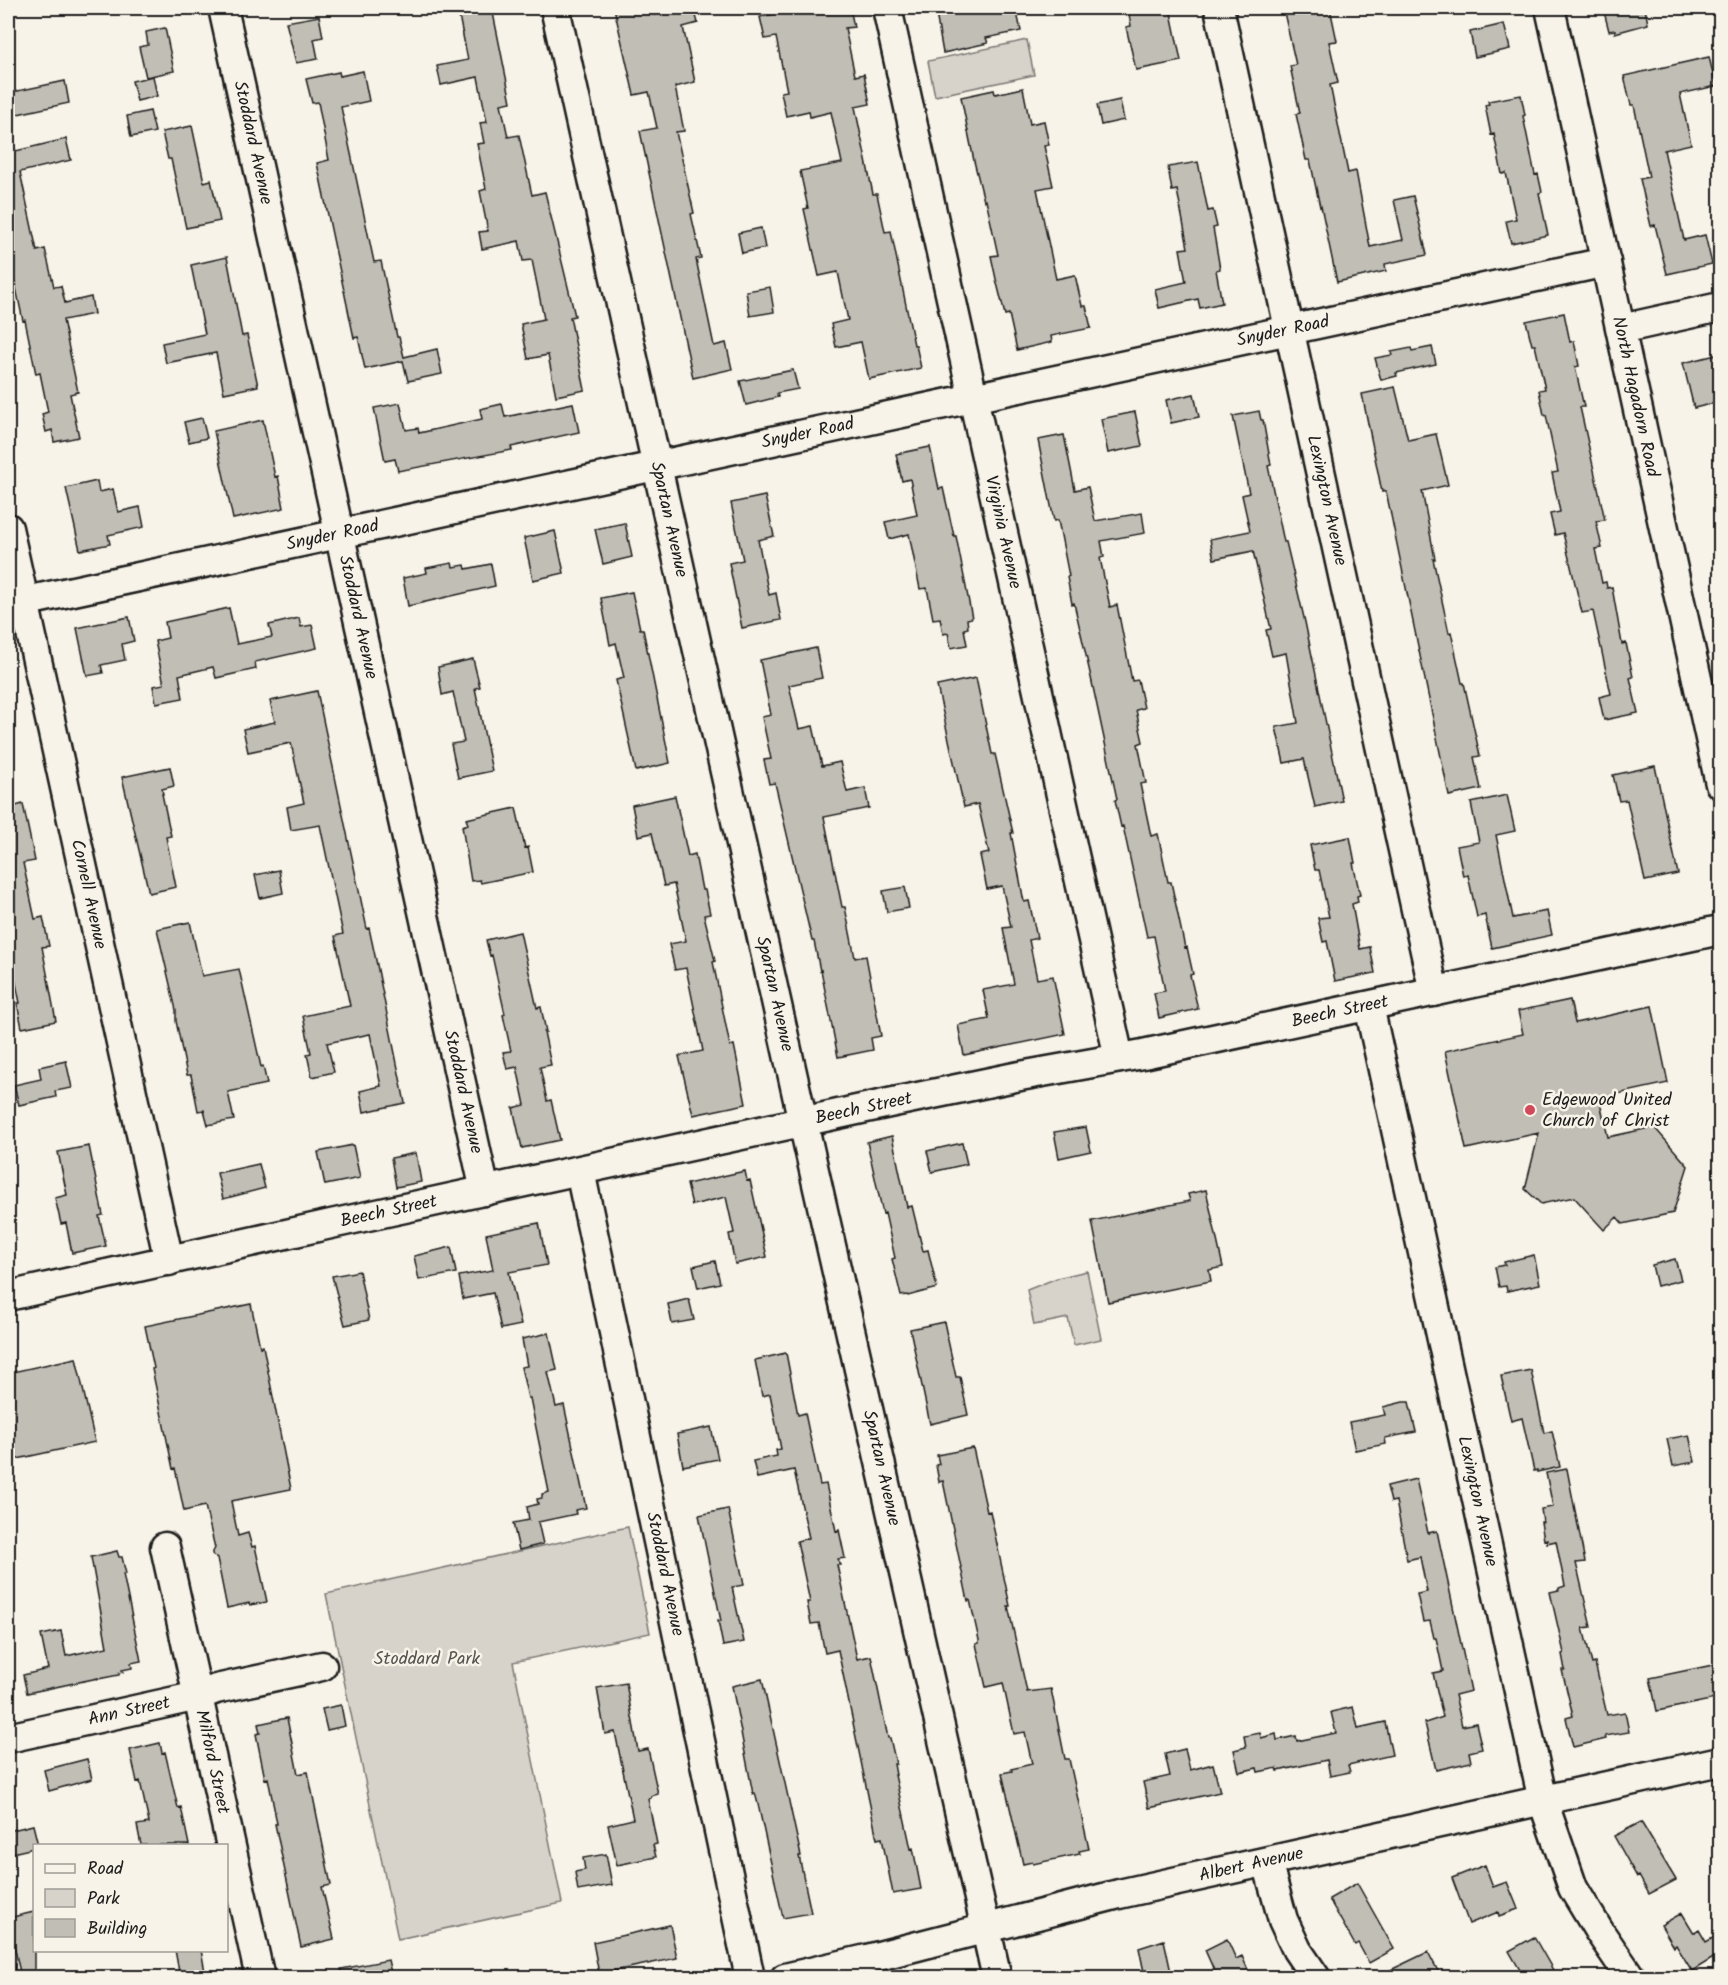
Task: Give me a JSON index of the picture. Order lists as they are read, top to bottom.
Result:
{
  "streets": {
    "street": [
      "Stoddard Avenue",
      "Snyder Road",
      "North Hagadorn Road",
      "Lexington Avenue",
      "Spartan Avenue",
      "Virginia Avenue",
      "Cornell Avenue",
      "Beech Street",
      "Ann Street",
      "Milford Street",
      "Albert Avenue"
    ]
  },
  "crossings": [
    ["Stoddard Avenue", "Snyder Road"],
    ["Stoddard Avenue", "Beech Street"],
    ["Snyder Road", "North Hagadorn Road"],
    ["Snyder Road", "Lexington Avenue"],
    ["Snyder Road", "Spartan Avenue"],
    ["Snyder Road", "Virginia Avenue"],
    ["Snyder Road", "Cornell Avenue"],
    ["Lexington Avenue", "Beech Street"],
    ["Lexington Avenue", "Albert Avenue"],
    ["Spartan Avenue", "Beech Street"],
    ["Spartan Avenue", "Albert Avenue"],
    ["Virginia Avenue", "Beech Street"],
    ["Cornell Avenue", "Beech Street"],
    ["Ann Street", "Milford Street"]
  ],
  "parks": ["Stoddard Park"],
  "places": ["Edgewood United Church of Christ"],
  "legend": ["Road", "Park", "Building"]
}
